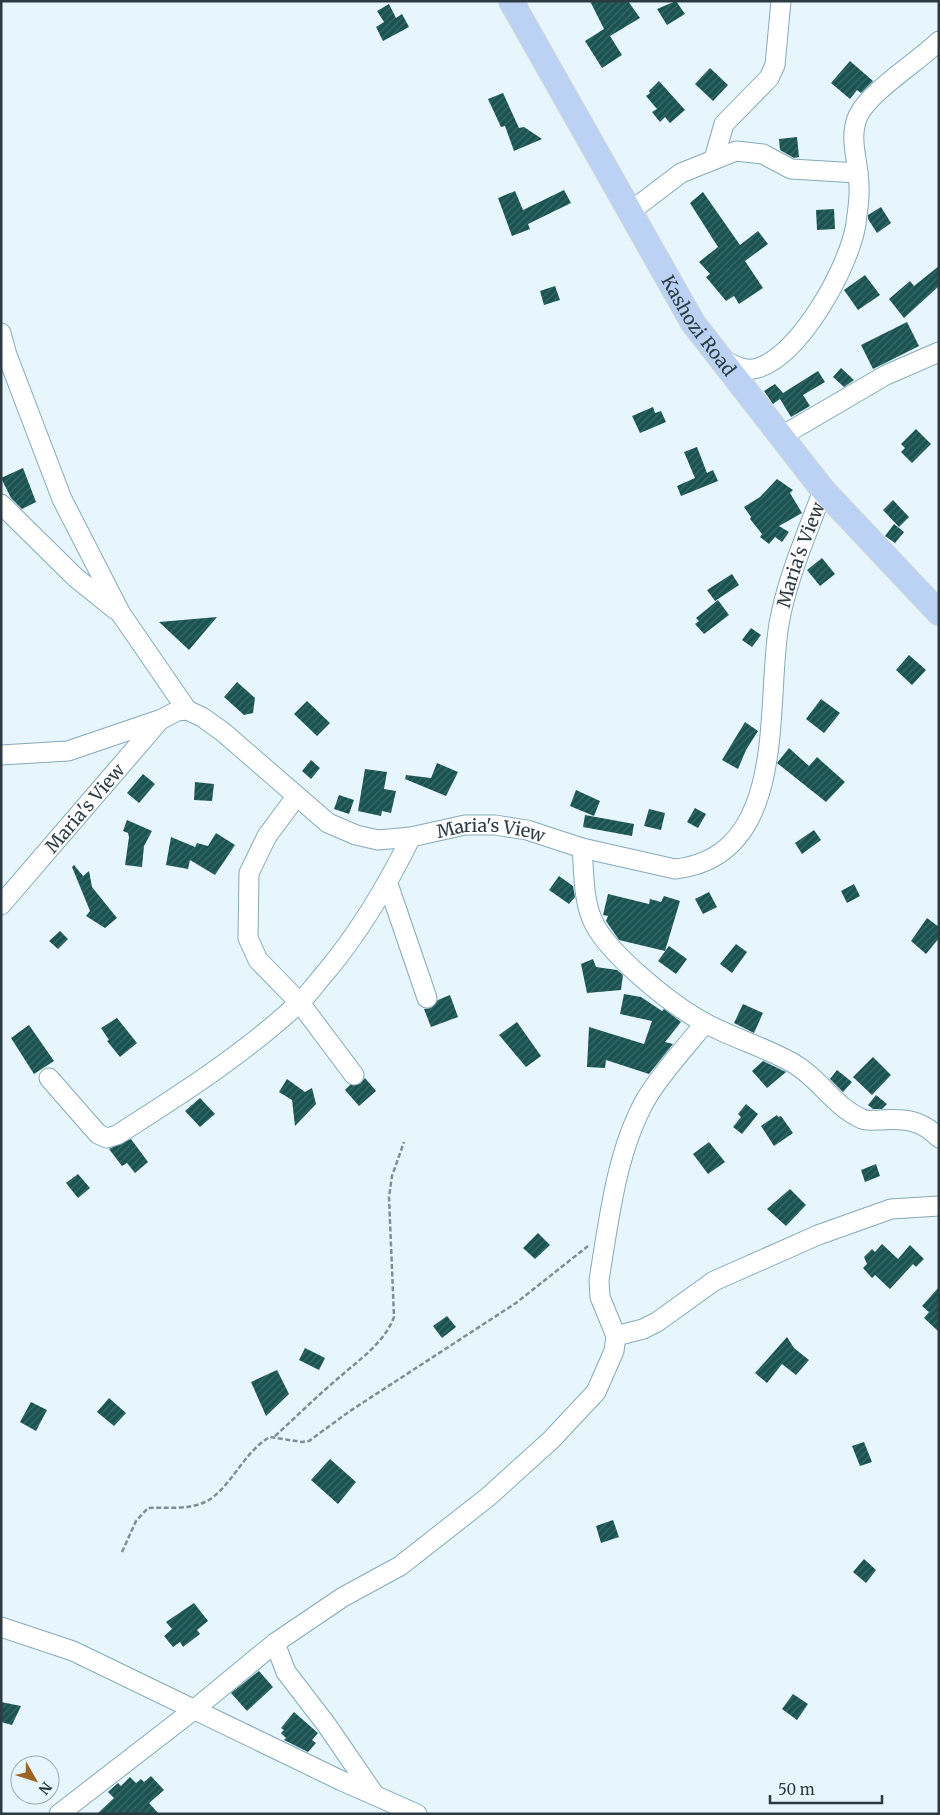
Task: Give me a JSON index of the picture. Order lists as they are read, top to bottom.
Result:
{
  "streets": {
    "main road": ["Kashozi Road"],
    "street": ["Maria's View"]
  },
  "crossings": [
    ["Kashozi Road", "Maria's View"]
  ],
  "scale_bar": "50 m",
  "north": "bottom right"
}
